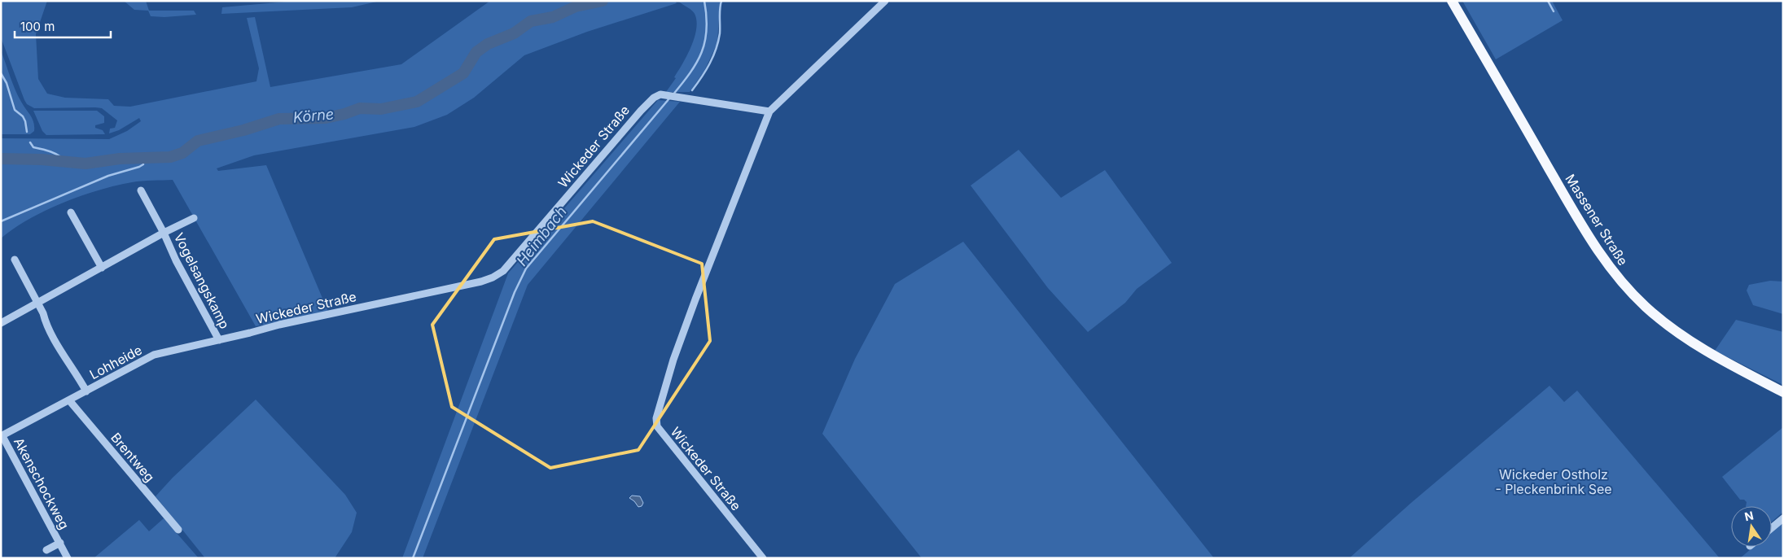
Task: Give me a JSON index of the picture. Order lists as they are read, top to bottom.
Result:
{
  "streets": {
    "main road": ["Massener Straße"],
    "street": [
      "Wickeder Straße",
      "Vogelsangskamp",
      "Lohheide",
      "Brentweg",
      "Akenschockweg"
    ]
  },
  "crossings": [
    ["Wickeder Straße", "Lohheide"],
    ["Vogelsangskamp", "Lohheide"],
    ["Lohheide", "Brentweg"],
    ["Lohheide", "Akenschockweg"]
  ],
  "water": ["Körne", "Heimbach"],
  "parks": ["Wickeder Ostholz - Pleckenbrink See"],
  "scale_bar": "100 m",
  "north": "top"
}
